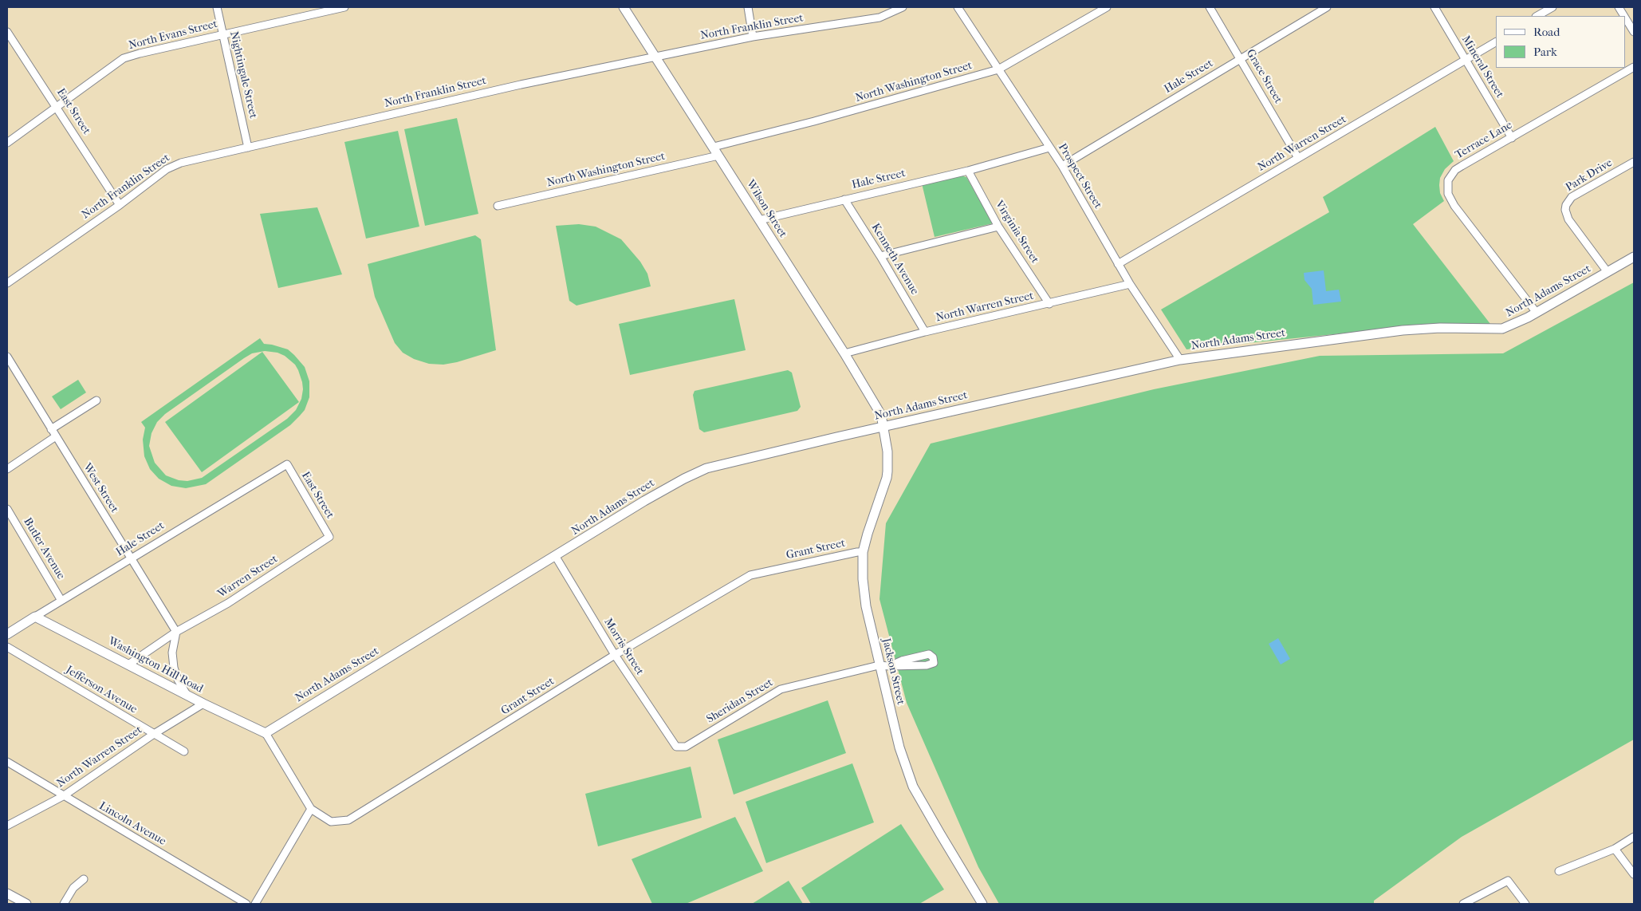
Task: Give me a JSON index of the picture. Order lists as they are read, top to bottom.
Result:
{
  "streets": {
    "street": [
      "North Franklin Street",
      "North Evans Street",
      "Mineral Street",
      "Nightingale Street",
      "Hale Street",
      "Grace Street",
      "North Washington Street",
      "East Street",
      "Terrace Lane",
      "North Warren Street",
      "Park Drive",
      "Prospect Street",
      "Wilson Street",
      "Virginia Street",
      "Kenneth Avenue",
      "North Adams Street",
      "West Street",
      "Butler Avenue",
      "Grant Street",
      "Warren Street",
      "Morris Street",
      "Washington Hill Road",
      "Jackson Street",
      "Jefferson Avenue",
      "Sheridan Street",
      "Lincoln Avenue"
    ]
  },
  "crossings": [
    ["North Franklin Street", "Nightingale Street"],
    ["North Franklin Street", "East Street"],
    ["North Franklin Street", "Wilson Street"],
    ["North Evans Street", "Nightingale Street"],
    ["North Evans Street", "East Street"],
    ["Mineral Street", "Terrace Lane"],
    ["Mineral Street", "North Warren Street"],
    ["Hale Street", "Grace Street"],
    ["Hale Street", "East Street"],
    ["Hale Street", "Prospect Street"],
    ["Hale Street", "Wilson Street"],
    ["Hale Street", "Virginia Street"],
    ["Hale Street", "Kenneth Avenue"],
    ["Hale Street", "West Street"],
    ["Hale Street", "Butler Avenue"],
    ["Hale Street", "Washington Hill Road"],
    ["Grace Street", "North Warren Street"],
    ["North Washington Street", "Prospect Street"],
    ["North Washington Street", "Wilson Street"],
    ["East Street", "Warren Street"],
    ["Terrace Lane", "North Adams Street"],
    ["North Warren Street", "Prospect Street"],
    ["North Warren Street", "Wilson Street"],
    ["North Warren Street", "Virginia Street"],
    ["North Warren Street", "Kenneth Avenue"],
    ["North Warren Street", "Washington Hill Road"],
    ["North Warren Street", "Jefferson Avenue"],
    ["North Warren Street", "Lincoln Avenue"],
    ["Park Drive", "North Adams Street"],
    ["Prospect Street", "North Adams Street"],
    ["Wilson Street", "North Adams Street"],
    ["Wilson Street", "Jackson Street"],
    ["North Adams Street", "Morris Street"],
    ["North Adams Street", "Washington Hill Road"],
    ["North Adams Street", "Jackson Street"],
    ["West Street", "Warren Street"],
    ["Grant Street", "Morris Street"],
    ["Grant Street", "Jackson Street"],
    ["Warren Street", "Washington Hill Road"],
    ["Morris Street", "Sheridan Street"],
    ["Jackson Street", "Sheridan Street"]
  ],
  "legend": ["Road", "Park"]
}
